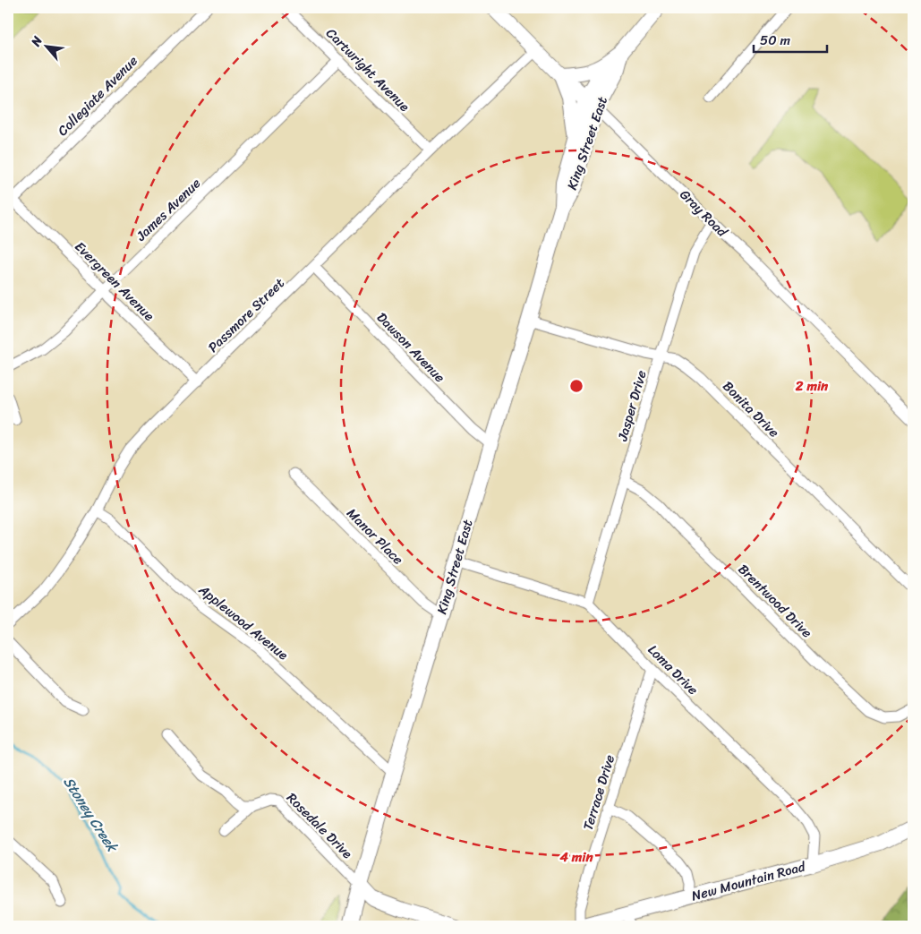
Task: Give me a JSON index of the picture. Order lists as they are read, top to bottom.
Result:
{
  "streets": {
    "main road": ["King Street East", "Gray Road", "New Mountain Road"],
    "street": [
      "Cartwright Avenue",
      "Collegiate Avenue",
      "James Avenue",
      "Evergreen Avenue",
      "Passmore Street",
      "Dawson Avenue",
      "Jasper Drive",
      "Bonita Drive",
      "Manor Place",
      "Brentwood Drive",
      "Applewood Avenue",
      "Loma Drive",
      "Terrace Drive",
      "Rosedale Drive"
    ]
  },
  "crossings": [
    ["Cartwright Avenue", "James Avenue"],
    ["Cartwright Avenue", "Passmore Street"],
    ["Collegiate Avenue", "Evergreen Avenue"],
    ["King Street East", "Gray Road"],
    ["King Street East", "Dawson Avenue"],
    ["King Street East", "Bonita Drive"],
    ["King Street East", "Manor Place"],
    ["King Street East", "Applewood Avenue"],
    ["King Street East", "Loma Drive"],
    ["King Street East", "Rosedale Drive"],
    ["James Avenue", "Evergreen Avenue"],
    ["Gray Road", "Passmore Street"],
    ["Gray Road", "Jasper Drive"],
    ["Evergreen Avenue", "Passmore Street"],
    ["Passmore Street", "Dawson Avenue"],
    ["Passmore Street", "Applewood Avenue"],
    ["Jasper Drive", "Bonita Drive"],
    ["Jasper Drive", "Brentwood Drive"],
    ["Jasper Drive", "Loma Drive"],
    ["Loma Drive", "Terrace Drive"],
    ["Loma Drive", "New Mountain Road"],
    ["Terrace Drive", "New Mountain Road"]
  ],
  "water": ["Stoney Creek"],
  "scale_bar": "50 m",
  "north": "top left",
  "rings": ["2 min", "4 min"]
}
